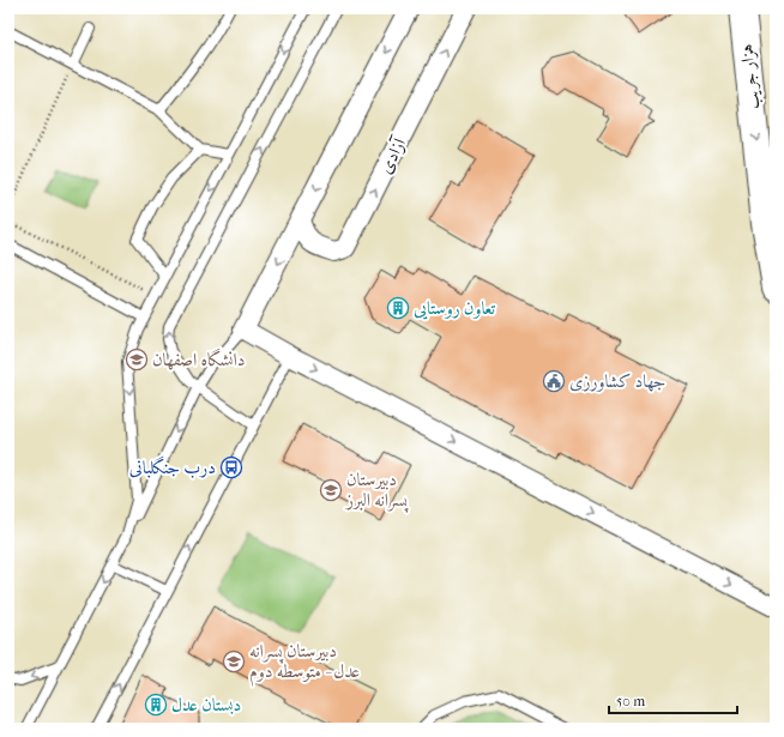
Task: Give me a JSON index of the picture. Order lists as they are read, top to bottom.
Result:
{
  "streets": {
    "main road": ["هزار جریب"],
    "street": ["آزادی"]
  },
  "one_way": ["هزار جریب"],
  "places": {
    "building": ["تعاون روستایی", "دبستان عدل"],
    "school or university": ["دانشگاه اصفهان", "دبیرستان پسرانه البرز", "دبیرستان پسرانه عدل - متوسطه دوم"],
    "public building": ["جهاد کشاورزی"],
    "bus stop": ["درب جنگلبانی"]
  },
  "scale_bar": "50 m"
}
